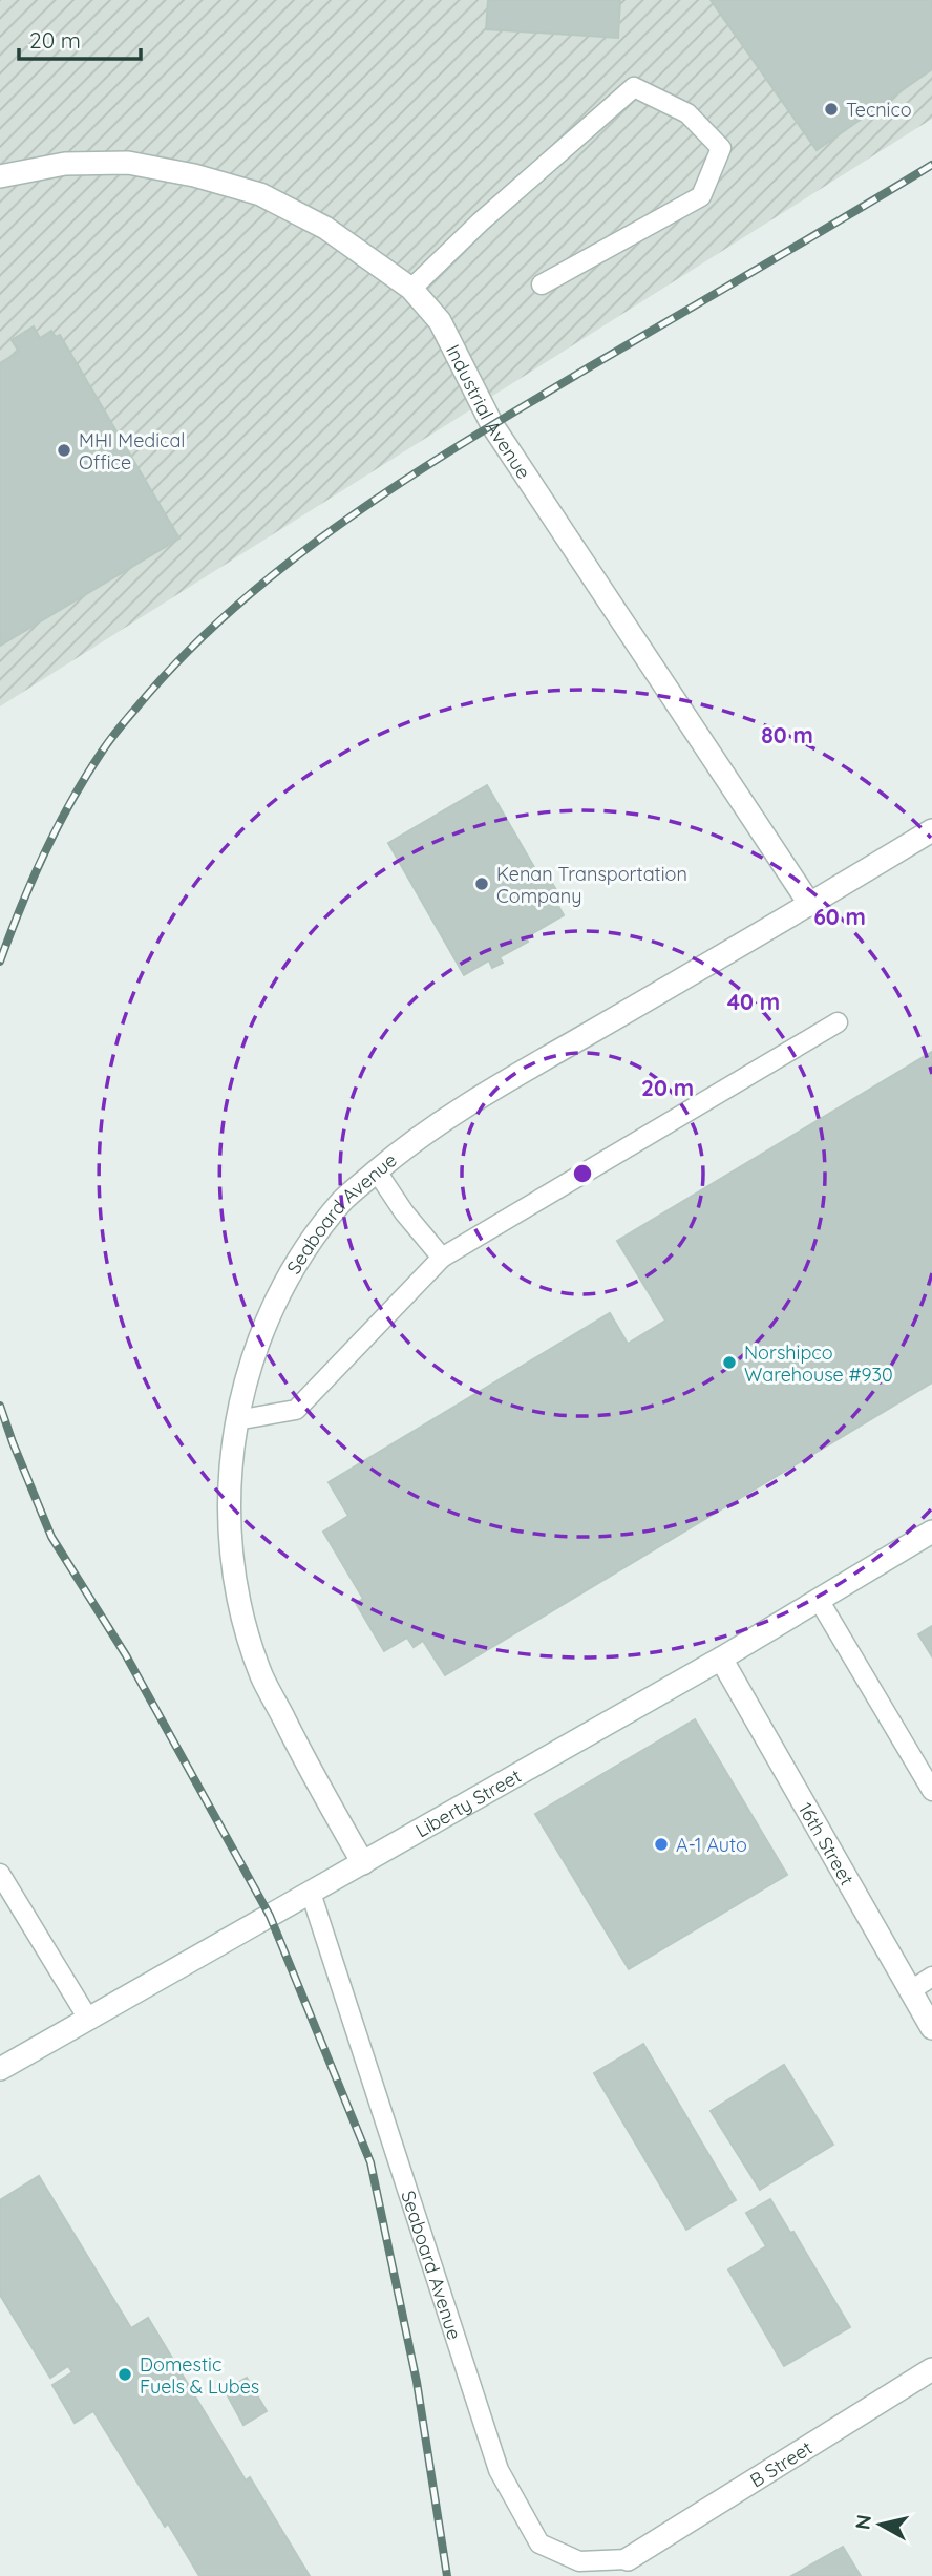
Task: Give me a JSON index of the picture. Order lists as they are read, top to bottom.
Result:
{
  "streets": {
    "street": [
      "Industrial Avenue",
      "Seaboard Avenue",
      "Liberty Street",
      "16th Street",
      "B Street"
    ]
  },
  "crossings": [
    ["Industrial Avenue", "Seaboard Avenue"],
    ["Seaboard Avenue", "Liberty Street"],
    ["Seaboard Avenue", "B Street"],
    ["Liberty Street", "16th Street"]
  ],
  "places": [
    "Tecnico",
    "MHI Medical Office",
    "Kenan Transportation Company",
    "Norshipco Warehouse #930",
    "A-1 Auto",
    "Domestic Fuels & Lubes"
  ],
  "scale_bar": "20 m",
  "north": "left",
  "rings": [
    "80 m",
    "60 m",
    "40 m",
    "20 m"
  ]
}
